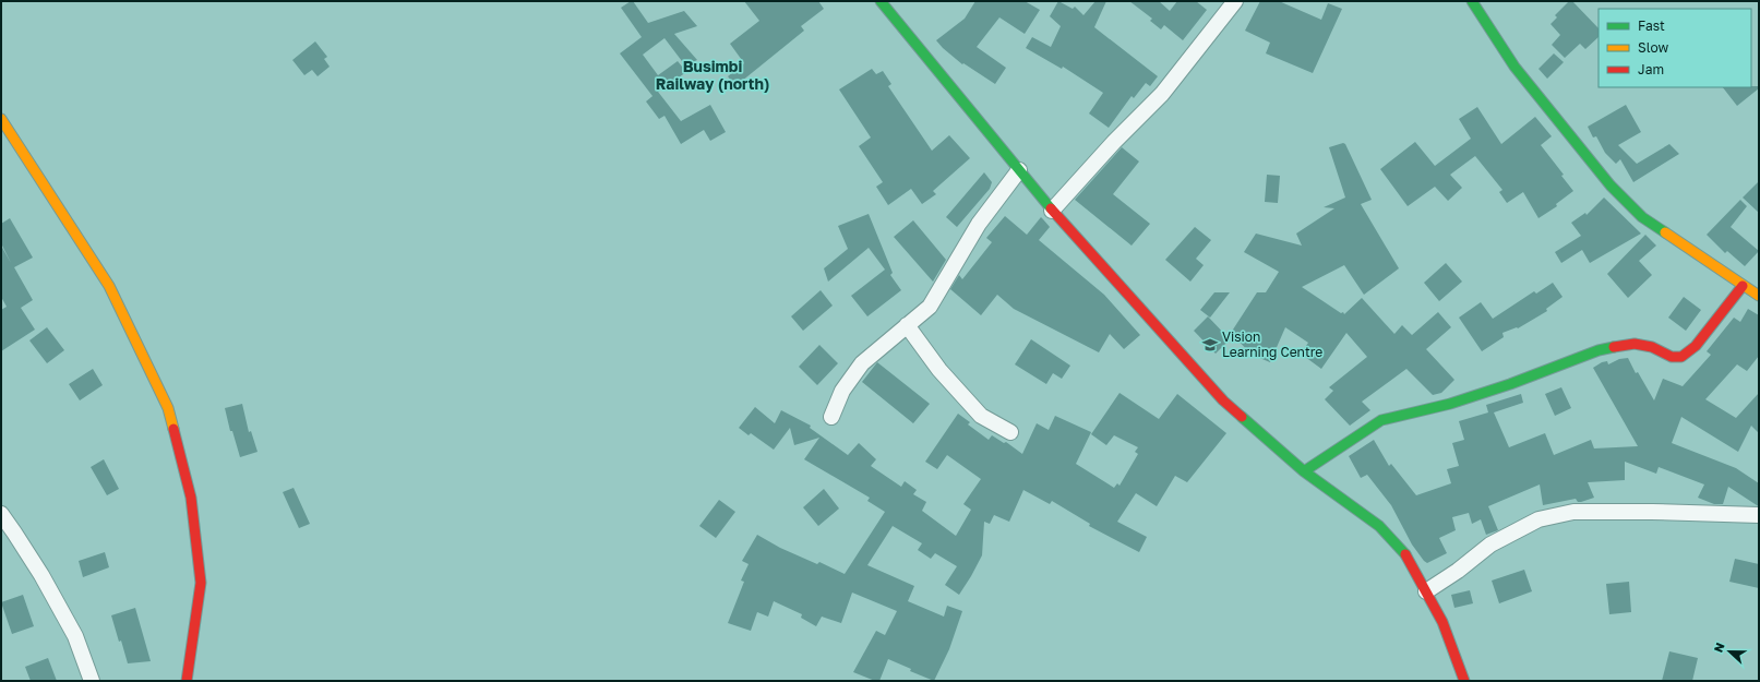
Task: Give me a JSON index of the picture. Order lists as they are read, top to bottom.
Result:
{
  "districts": ["Busimbi Railway (north)"],
  "places": {
    "school or university": ["Vision Learning Centre"]
  },
  "legend": ["Fast", "Slow", "Jam"],
  "north": "left"
}
